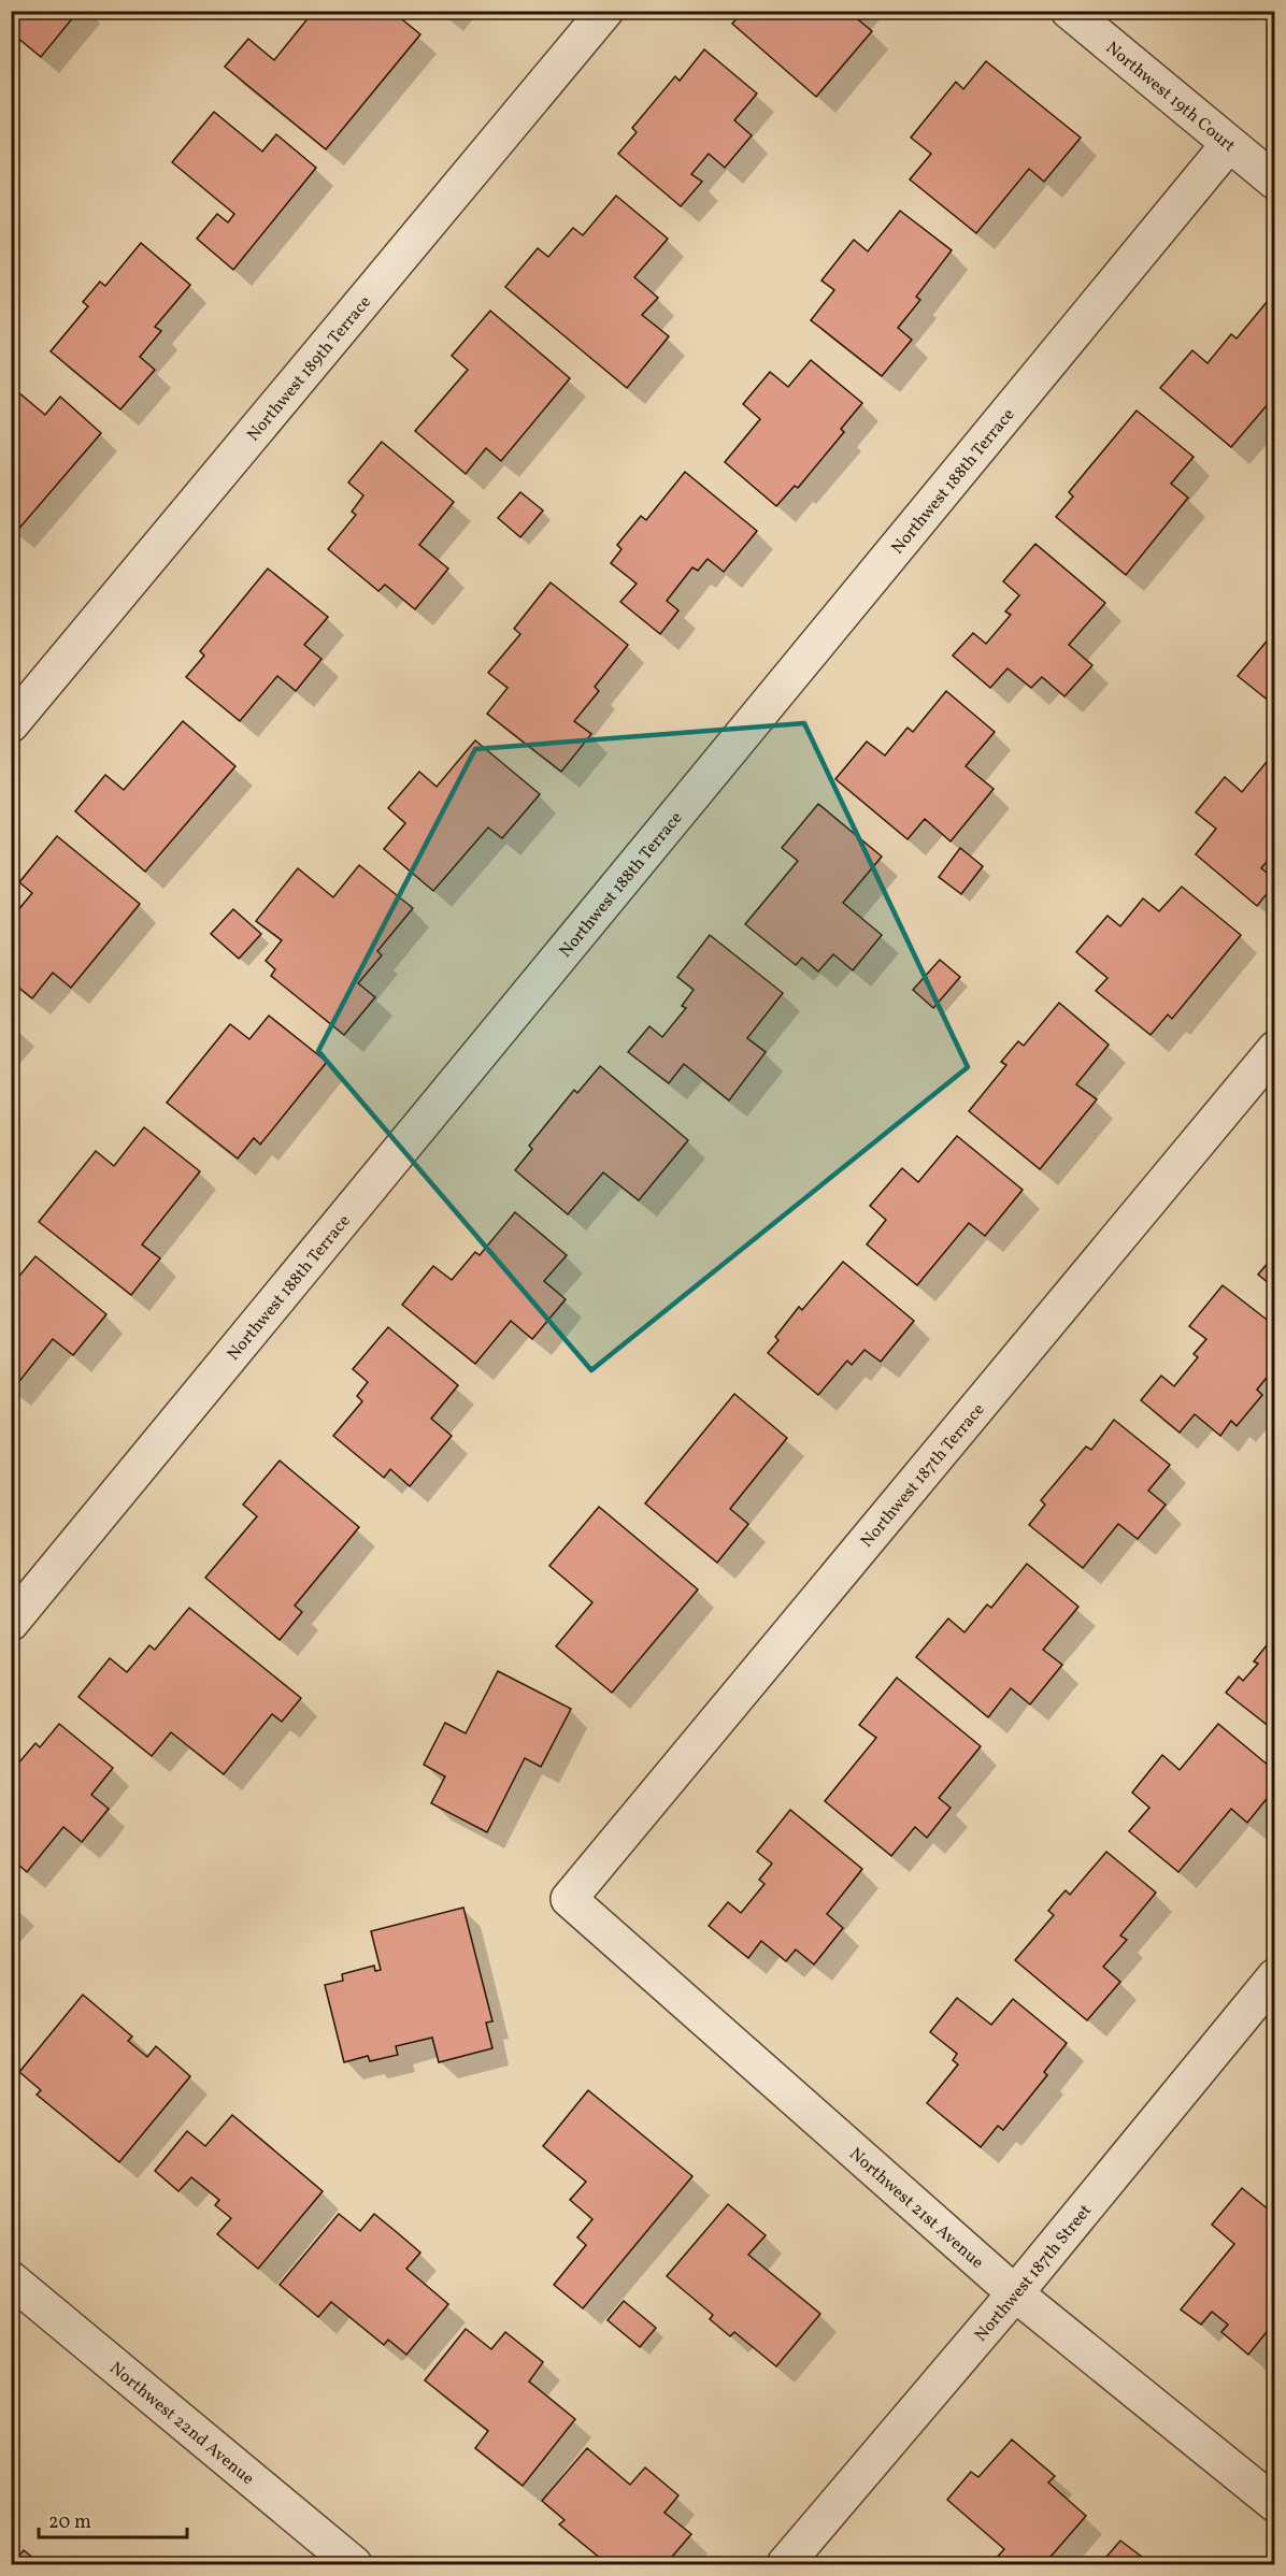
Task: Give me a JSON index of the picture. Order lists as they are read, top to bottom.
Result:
{
  "streets": {
    "street": [
      "Northwest 19th Court",
      "Northwest 189th Terrace",
      "Northwest 188th Terrace",
      "Northwest 187th Terrace",
      "Northwest 21st Avenue",
      "Northwest 187th Street",
      "Northwest 22nd Avenue"
    ]
  },
  "crossings": [
    ["Northwest 19th Court", "Northwest 188th Terrace"],
    ["Northwest 187th Terrace", "Northwest 21st Avenue"],
    ["Northwest 21st Avenue", "Northwest 187th Street"]
  ],
  "scale_bar": "20 m"
}
